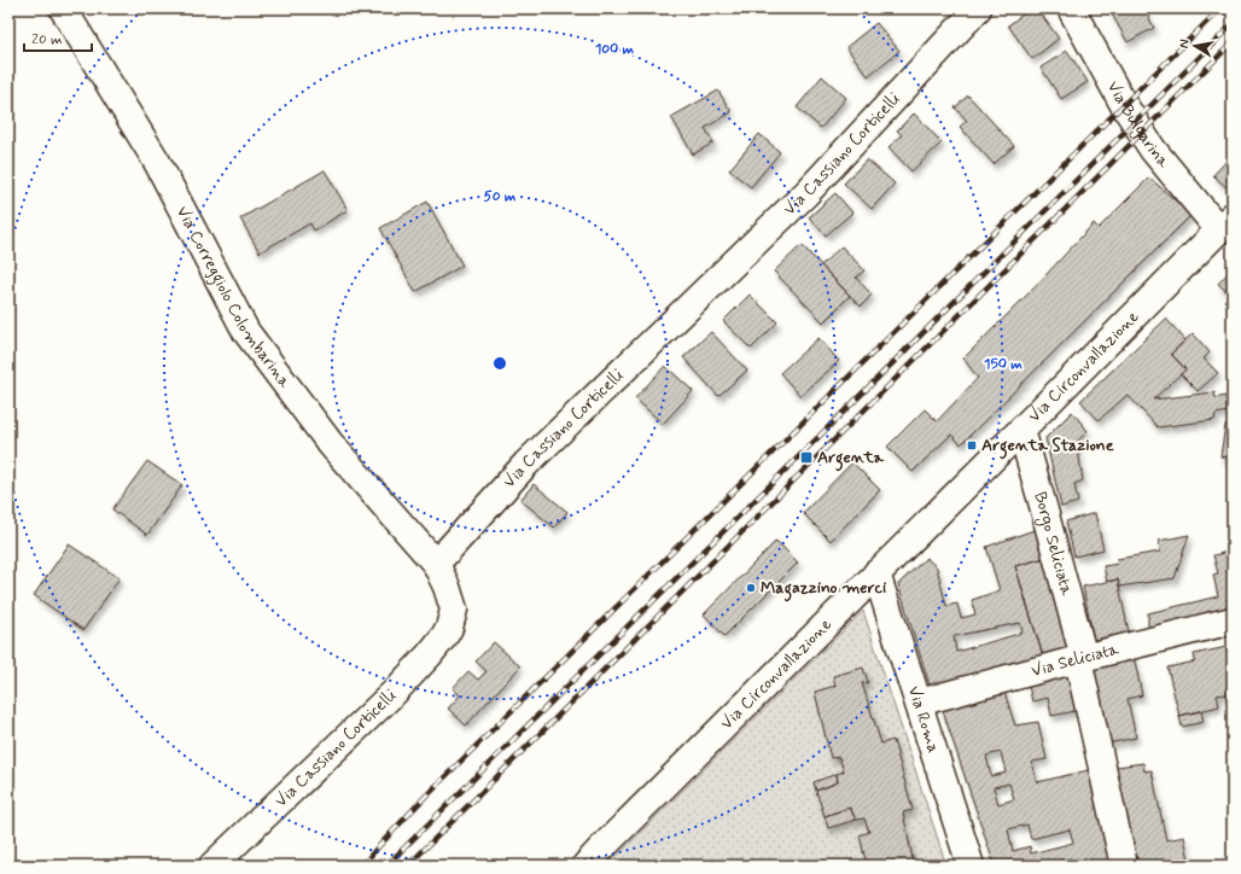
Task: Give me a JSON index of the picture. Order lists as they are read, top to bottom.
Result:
{
  "streets": {
    "street": [
      "Via Bulgarina",
      "Via Cassiano Corticelli",
      "Via Correggiolo Colombarina",
      "Via Circonvallazione",
      "Borgo Seliciata",
      "Via Seliciata",
      "Via Roma"
    ]
  },
  "crossings": [
    ["Via Bulgarina", "Via Circonvallazione"],
    ["Via Cassiano Corticelli", "Via Correggiolo Colombarina"],
    ["Via Circonvallazione", "Borgo Seliciata"],
    ["Via Circonvallazione", "Via Roma"],
    ["Borgo Seliciata", "Via Seliciata"],
    ["Via Seliciata", "Via Roma"]
  ],
  "places": {
    "transit": ["Argenta Stazione", "Argenta"],
    "other": ["Magazzino merci"]
  },
  "scale_bar": "20 m",
  "north": "left",
  "rings": ["100 m", "50 m", "150 m"]
}
